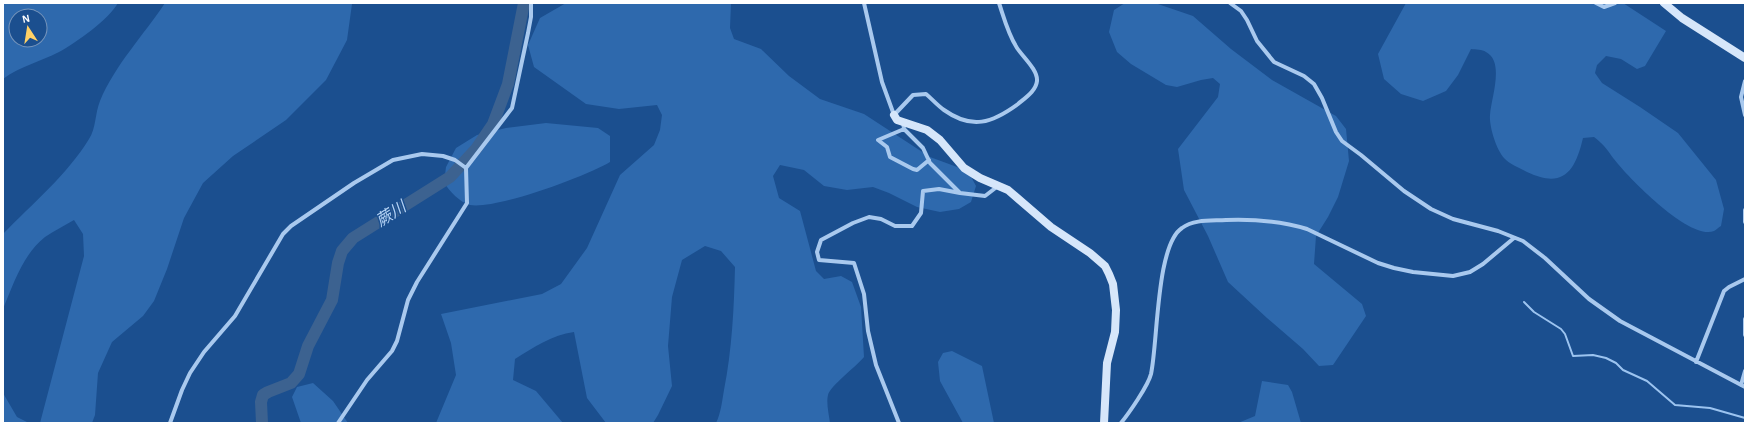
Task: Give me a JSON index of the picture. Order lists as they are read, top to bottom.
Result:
{
  "water": ["蕨川"],
  "north": "top"
}
